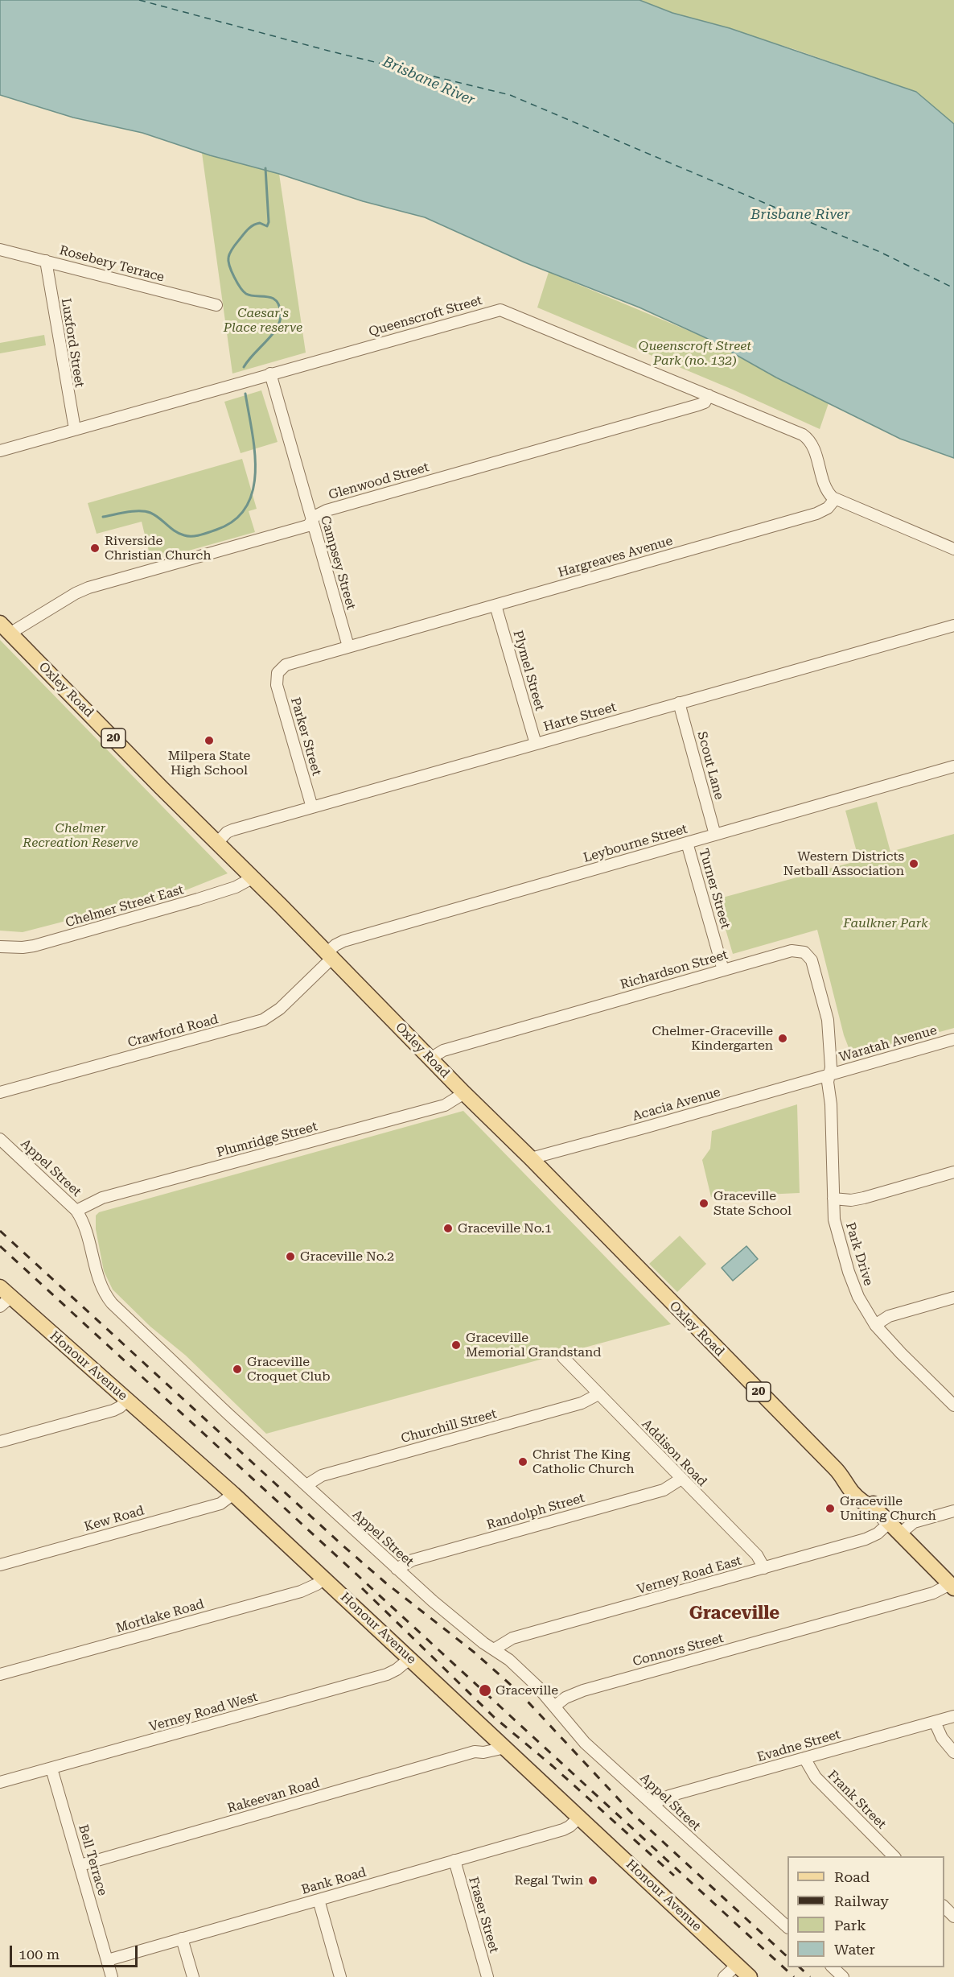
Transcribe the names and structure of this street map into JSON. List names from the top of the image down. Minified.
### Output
{"streets":{"main road":["Oxley Road","20","Honour Avenue"],"street":["Rosebery Terrace","Queenscroft Street","Luxford Street","Glenwood Street","Hargreaves Avenue","Campsey Street","Plymel Street","Harte Street","Parker Street","Scout Lane","Leybourne Street","Turner Street","Chelmer Street East","Richardson Street","Crawford Road","Waratah Avenue","Acacia Avenue","Plumridge Street","Appel Street","Park Drive","Churchill Street","Addison Road","Randolph Street","Kew Road","Verney Road East","Mortlake Road","Connors Street","Verney Road West","Evadne Street","Rakeevan Road","Frank Street","Bell Terrace","Bank Road","Fraser Street"]},"crossings":[["Rosebery Terrace","Luxford Street"],["Queenscroft Street","Luxford Street"],["Queenscroft Street","Glenwood Street"],["Queenscroft Street","Hargreaves Avenue"],["Queenscroft Street","Campsey Street"],["Glenwood Street","Campsey Street"],["Glenwood Street","Oxley Road"],["Hargreaves Avenue","Campsey Street"],["Hargreaves Avenue","Plymel Street"],["Hargreaves Avenue","Parker Street"],["Plymel Street","Harte Street"],["Oxley Road","Harte Street"],["Oxley Road","Leybourne Street"],["Oxley Road","Chelmer Street East"],["Oxley Road","Richardson Street"],["Oxley Road","Crawford Road"],["Oxley Road","Acacia Avenue"],["Oxley Road","Plumridge Street"],["Oxley Road","Verney Road East"],["Oxley Road","Connors Street"],["Harte Street","Parker Street"],["Harte Street","Scout Lane"],["Scout Lane","Leybourne Street"],["Leybourne Street","Turner Street"],["Leybourne Street","Crawford Road"],["Turner Street","Richardson Street"],["Richardson Street","Waratah Avenue"],["Richardson Street","Acacia Avenue"],["Richardson Street","Park Drive"],["Waratah Avenue","Acacia Avenue"],["Waratah Avenue","Park Drive"],["Acacia Avenue","Park Drive"],["Plumridge Street","Appel Street"],["Appel Street","Churchill Street"],["Appel Street","Randolph Street"],["Appel Street","Verney Road East"],["Appel Street","Connors Street"],["Appel Street","Evadne Street"],["Honour Avenue","Kew Road"],["Honour Avenue","Mortlake Road"],["Honour Avenue","Verney Road West"],["Honour Avenue","Rakeevan Road"],["Honour Avenue","Bank Road"],["Churchill Street","Addison Road"],["Addison Road","Randolph Street"],["Addison Road","Verney Road East"],["Verney Road West","Bell Terrace"],["Evadne Street","Frank Street"],["Rakeevan Road","Bell Terrace"],["Bell Terrace","Bank Road"],["Bank Road","Fraser Street"]],"districts":["Graceville"],"water":["Brisbane River"],"parks":["Caesar's Place reserve","Queenscroft Street Park (no. 132)","Chelmer Recreation Reserve","Faulkner Park"],"places":["Riverside Christian Church","Milpera State High School","Western Districts Netball Association","Chelmer-Graceville Kindergarten","Graceville State School","Graceville No.1","Graceville No.2","Graceville Memorial Grandstand","Graceville Croquet Club","Christ The King Catholic Church","Graceville Uniting Church","Graceville","Regal Twin"],"legend":["Road","Railway","Park","Water"],"scale_bar":"100 m"}
